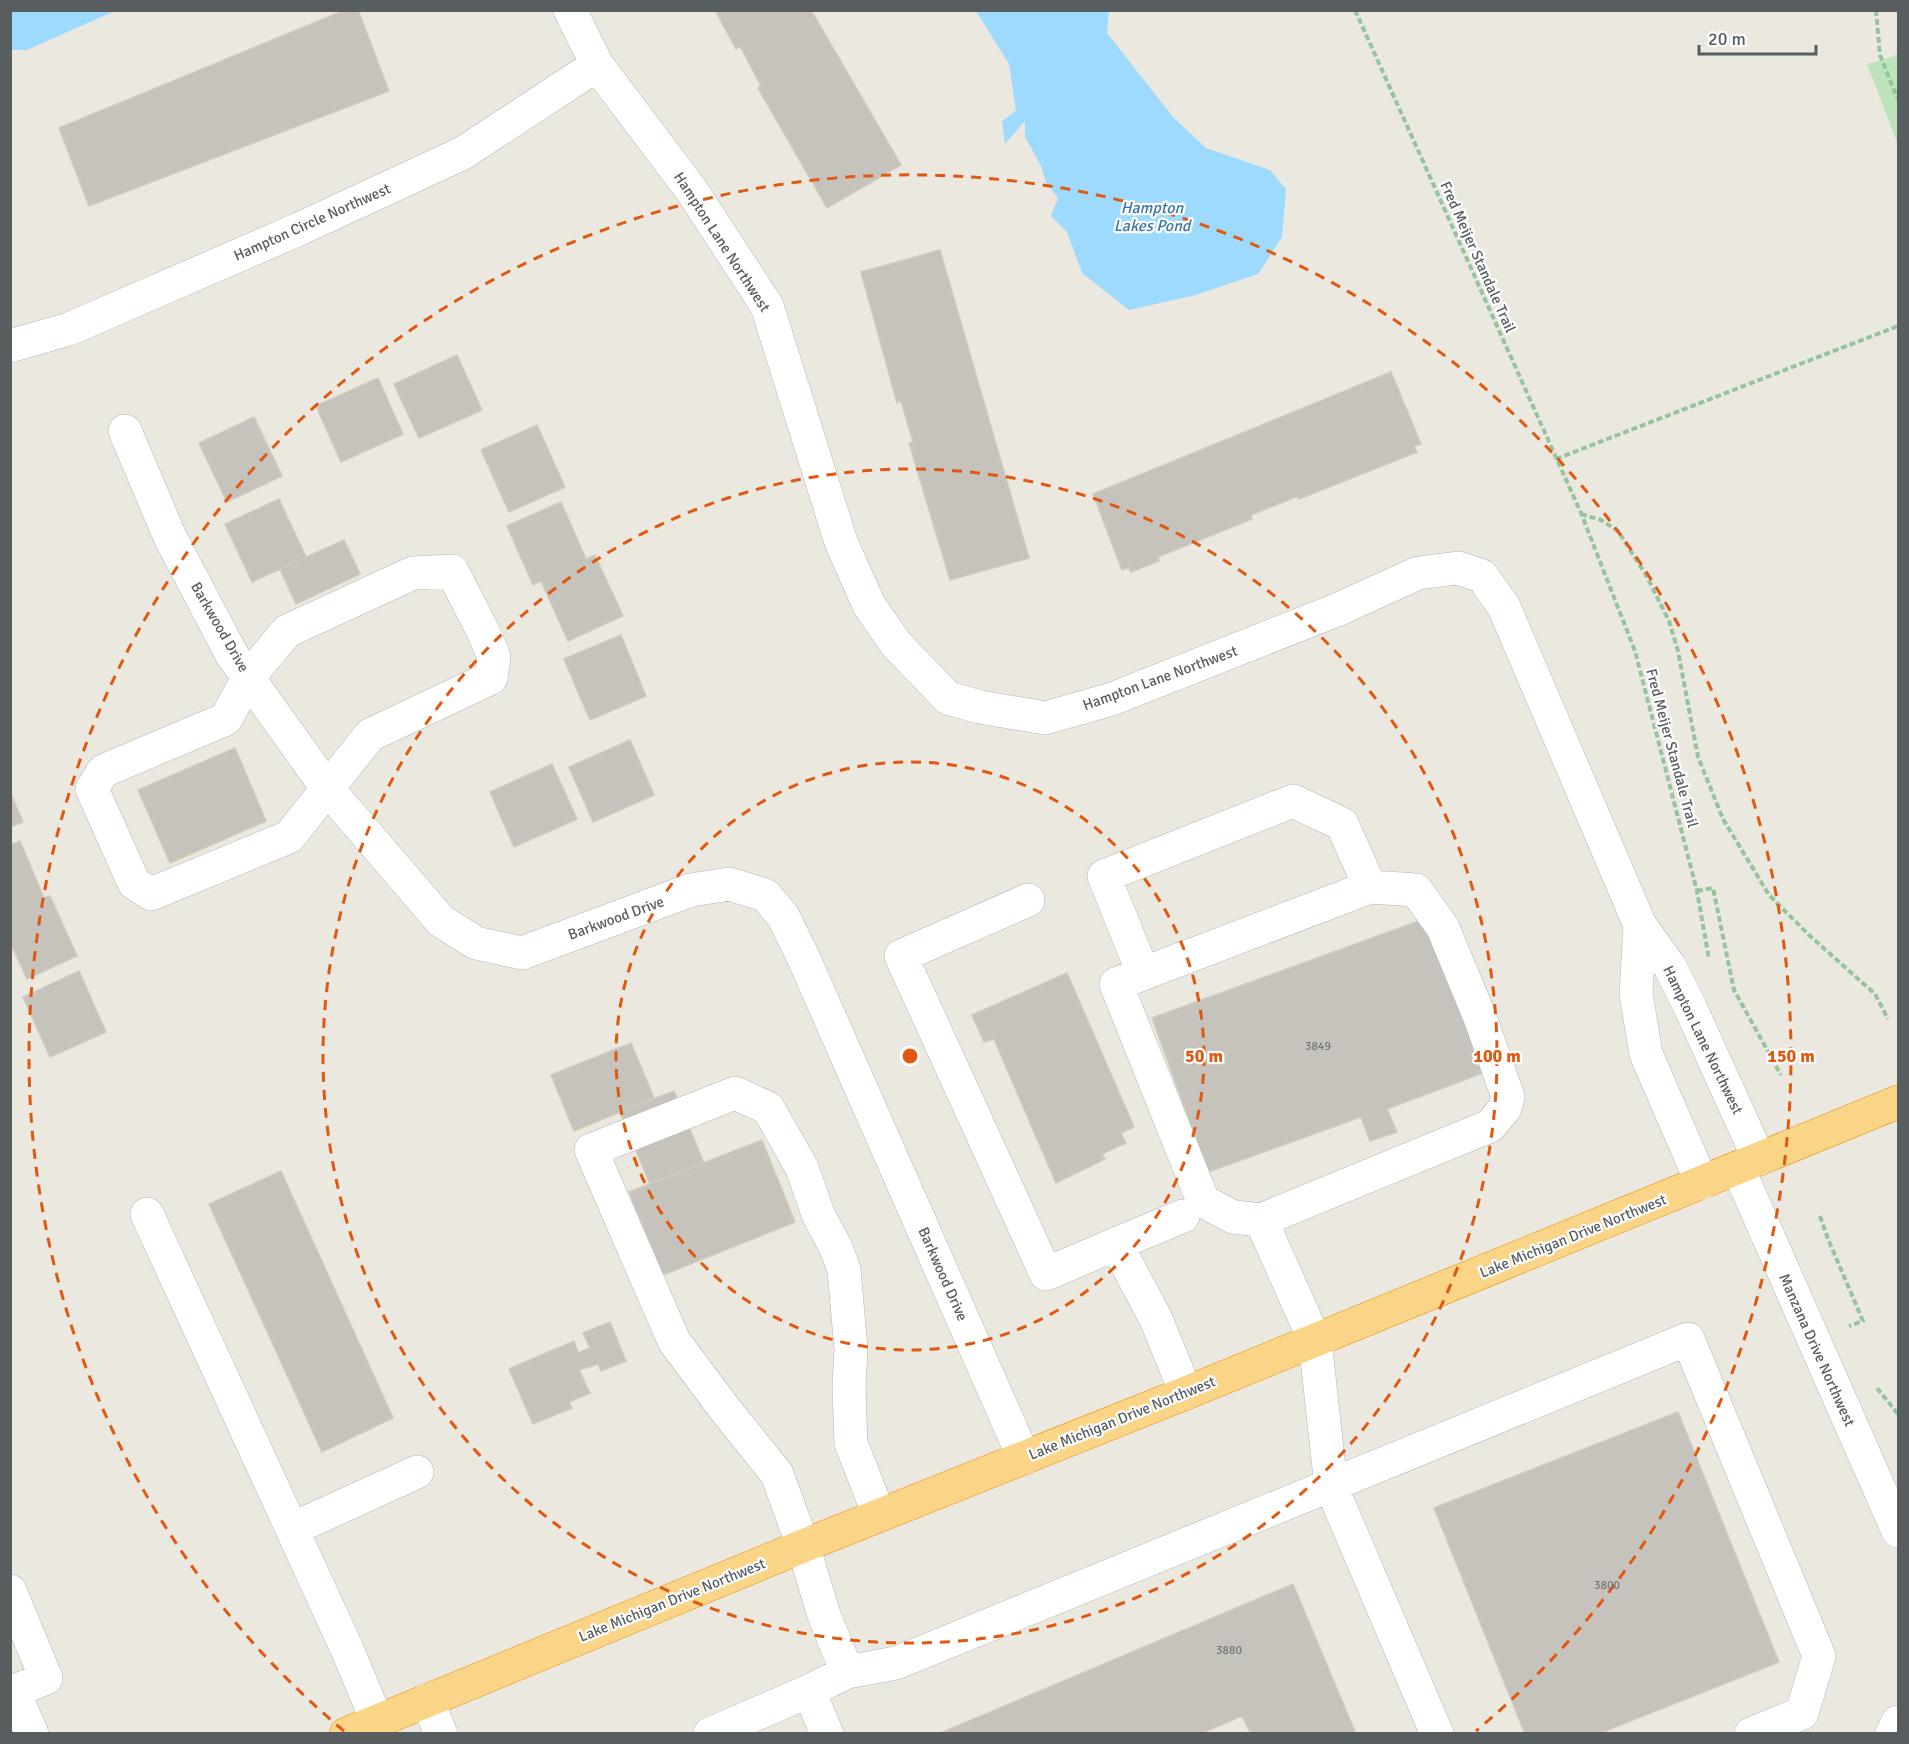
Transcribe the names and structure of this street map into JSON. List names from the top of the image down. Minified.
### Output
{"streets":{"highway":["Lake Michigan Drive Northwest"],"street":["Hampton Circle Northwest","Hampton Lane Northwest","Barkwood Drive","Manzana Drive Northwest"],"path":["Fred Meijer Standale Trail"]},"crossings":[["Hampton Circle Northwest","Hampton Lane Northwest"],["Hampton Lane Northwest","Lake Michigan Drive Northwest"],["Hampton Lane Northwest","Manzana Drive Northwest"],["Barkwood Drive","Lake Michigan Drive Northwest"],["Lake Michigan Drive Northwest","Manzana Drive Northwest"]],"water":["Hampton Lakes Pond"],"house_numbers":["3849","3800","3880"],"scale_bar":"20 m","rings":["50 m","100 m","150 m"]}
